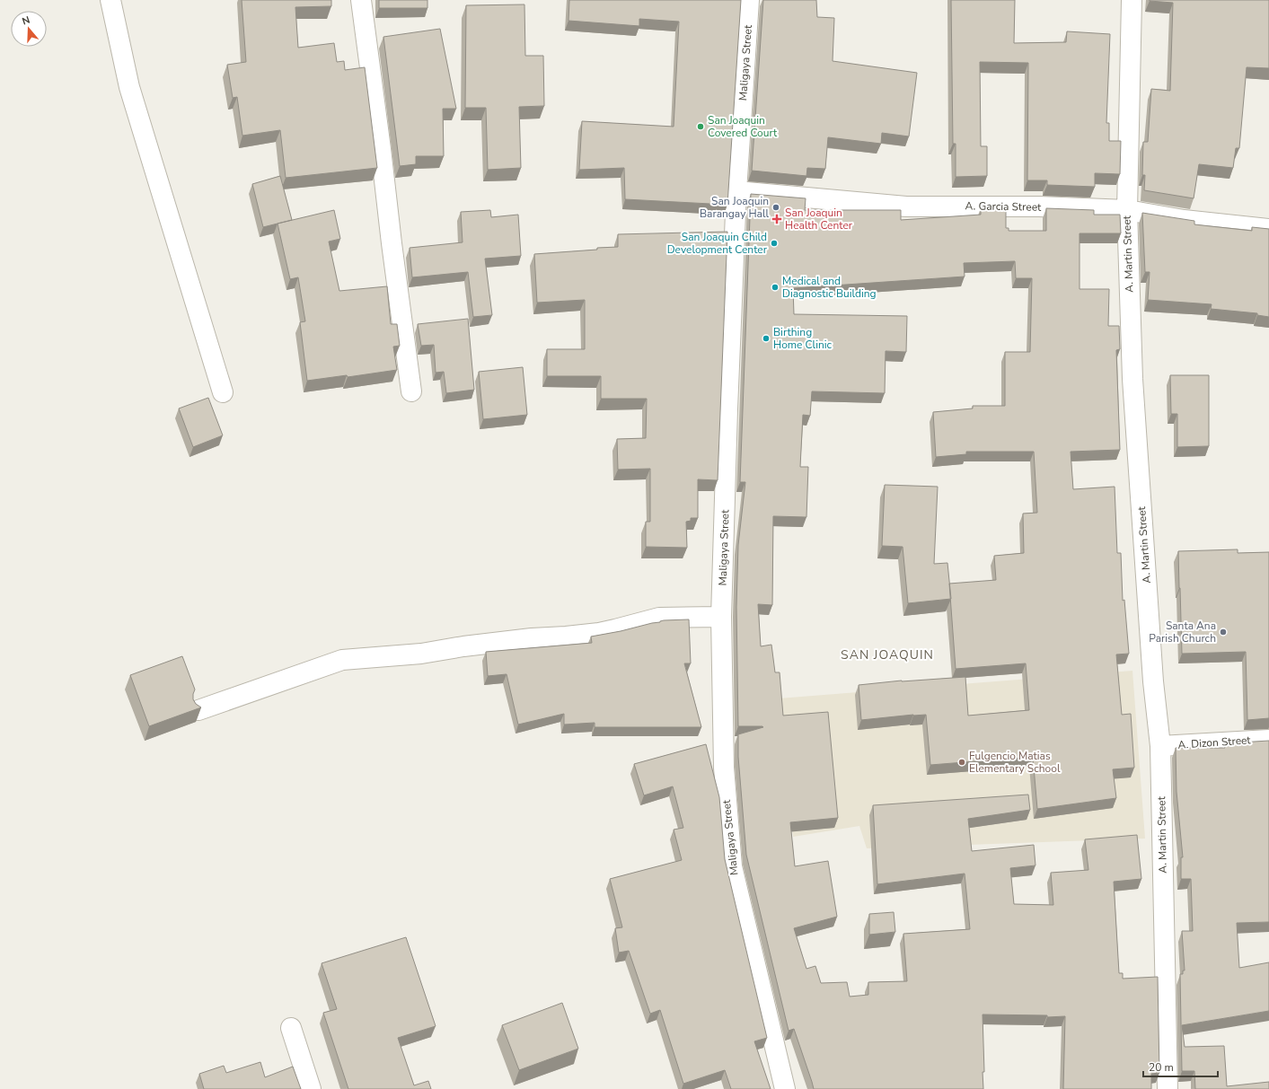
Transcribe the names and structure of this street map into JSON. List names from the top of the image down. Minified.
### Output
{"streets":{"street":["Maligaya Street","A. Garcia Street","A. Martin Street","A. Dizon Street"]},"crossings":[["Maligaya Street","A. Garcia Street"],["A. Garcia Street","A. Martin Street"],["A. Martin Street","A. Dizon Street"]],"districts":["SAN JOAQUIN"],"places":{"other":["San Joaquin Covered Court","San Joaquin Barangay Hall","San Joaquin Child Development Center","Medical and Diagnostic Building","Birthing Home Clinic","Santa Ana Parish Church","Fulgencio Matias Elementary School"],"health":["San Joaquin Health Center"]},"scale_bar":"20 m","north":"top"}
